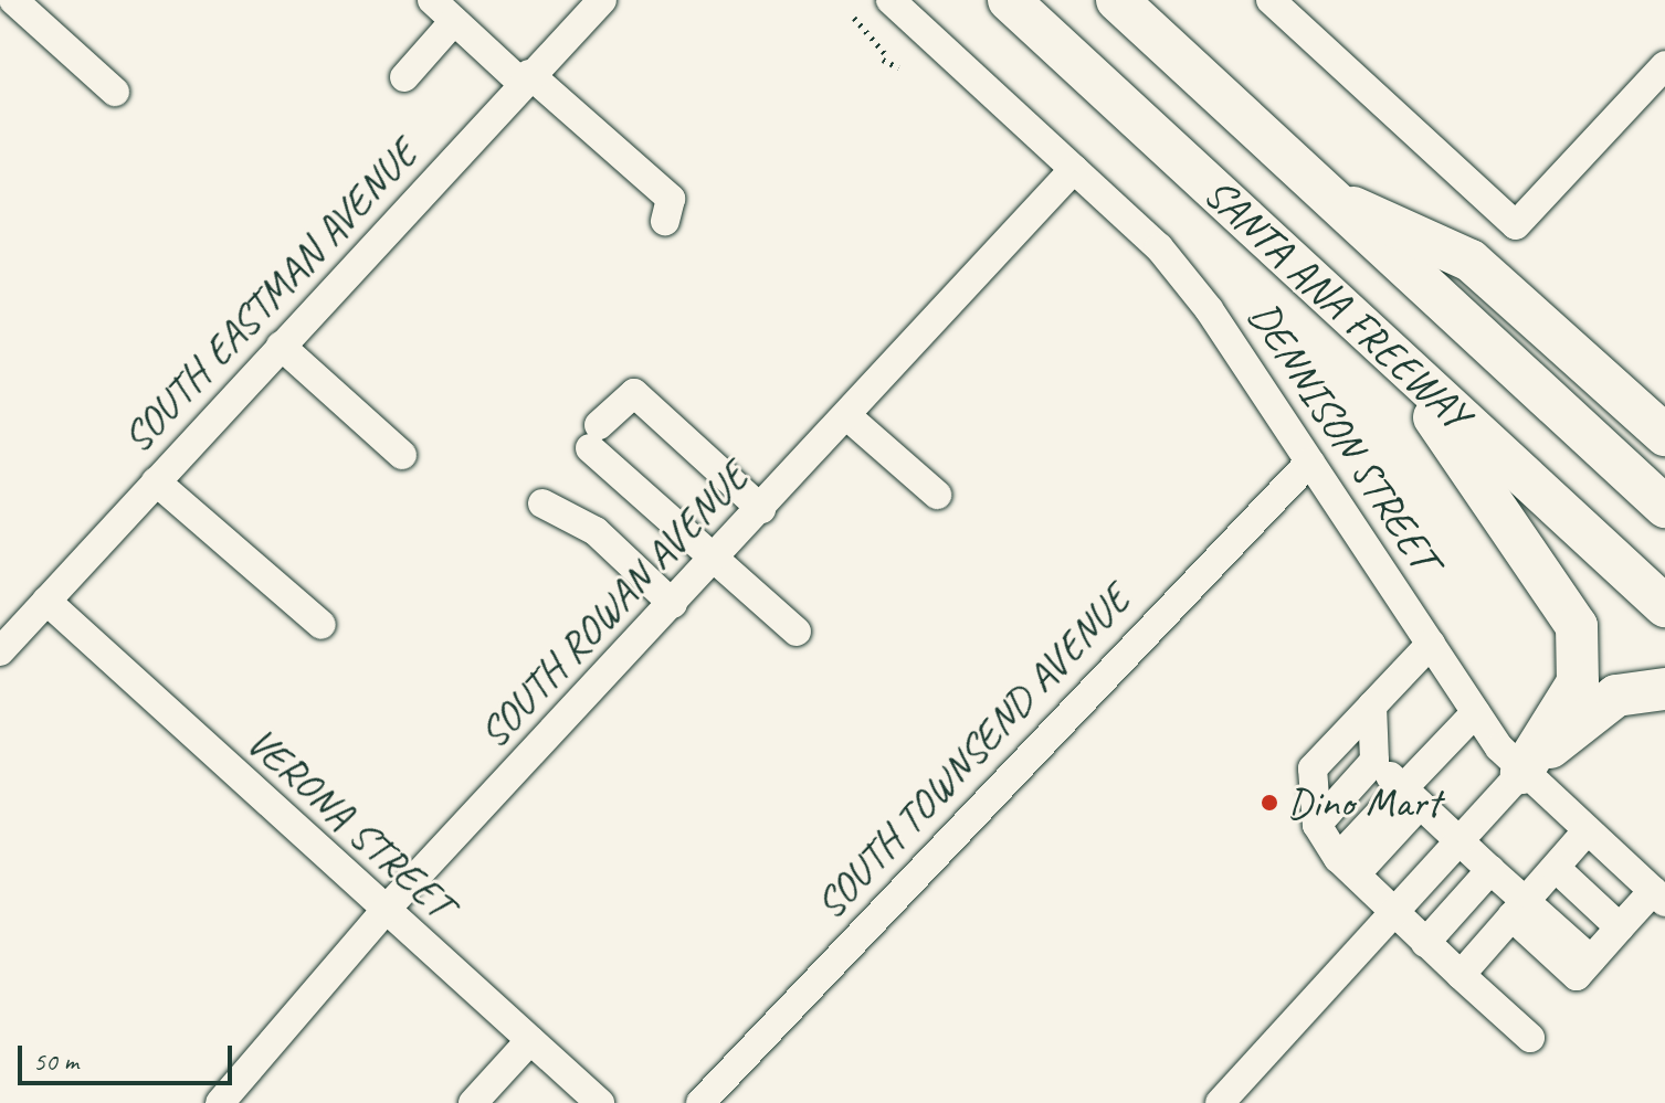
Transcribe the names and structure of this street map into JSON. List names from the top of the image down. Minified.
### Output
{"streets":{"highway":["SANTA ANA FREEWAY"],"street":["SOUTH EASTMAN AVENUE","DENNISON STREET","SOUTH ROWAN AVENUE","SOUTH TOWNSEND AVENUE","VERONA STREET"]},"crossings":[["SOUTH EASTMAN AVENUE","VERONA STREET"],["DENNISON STREET","SOUTH ROWAN AVENUE"],["DENNISON STREET","SOUTH TOWNSEND AVENUE"],["SOUTH ROWAN AVENUE","VERONA STREET"]],"places":["Dino Mart"],"scale_bar":"50 m"}
